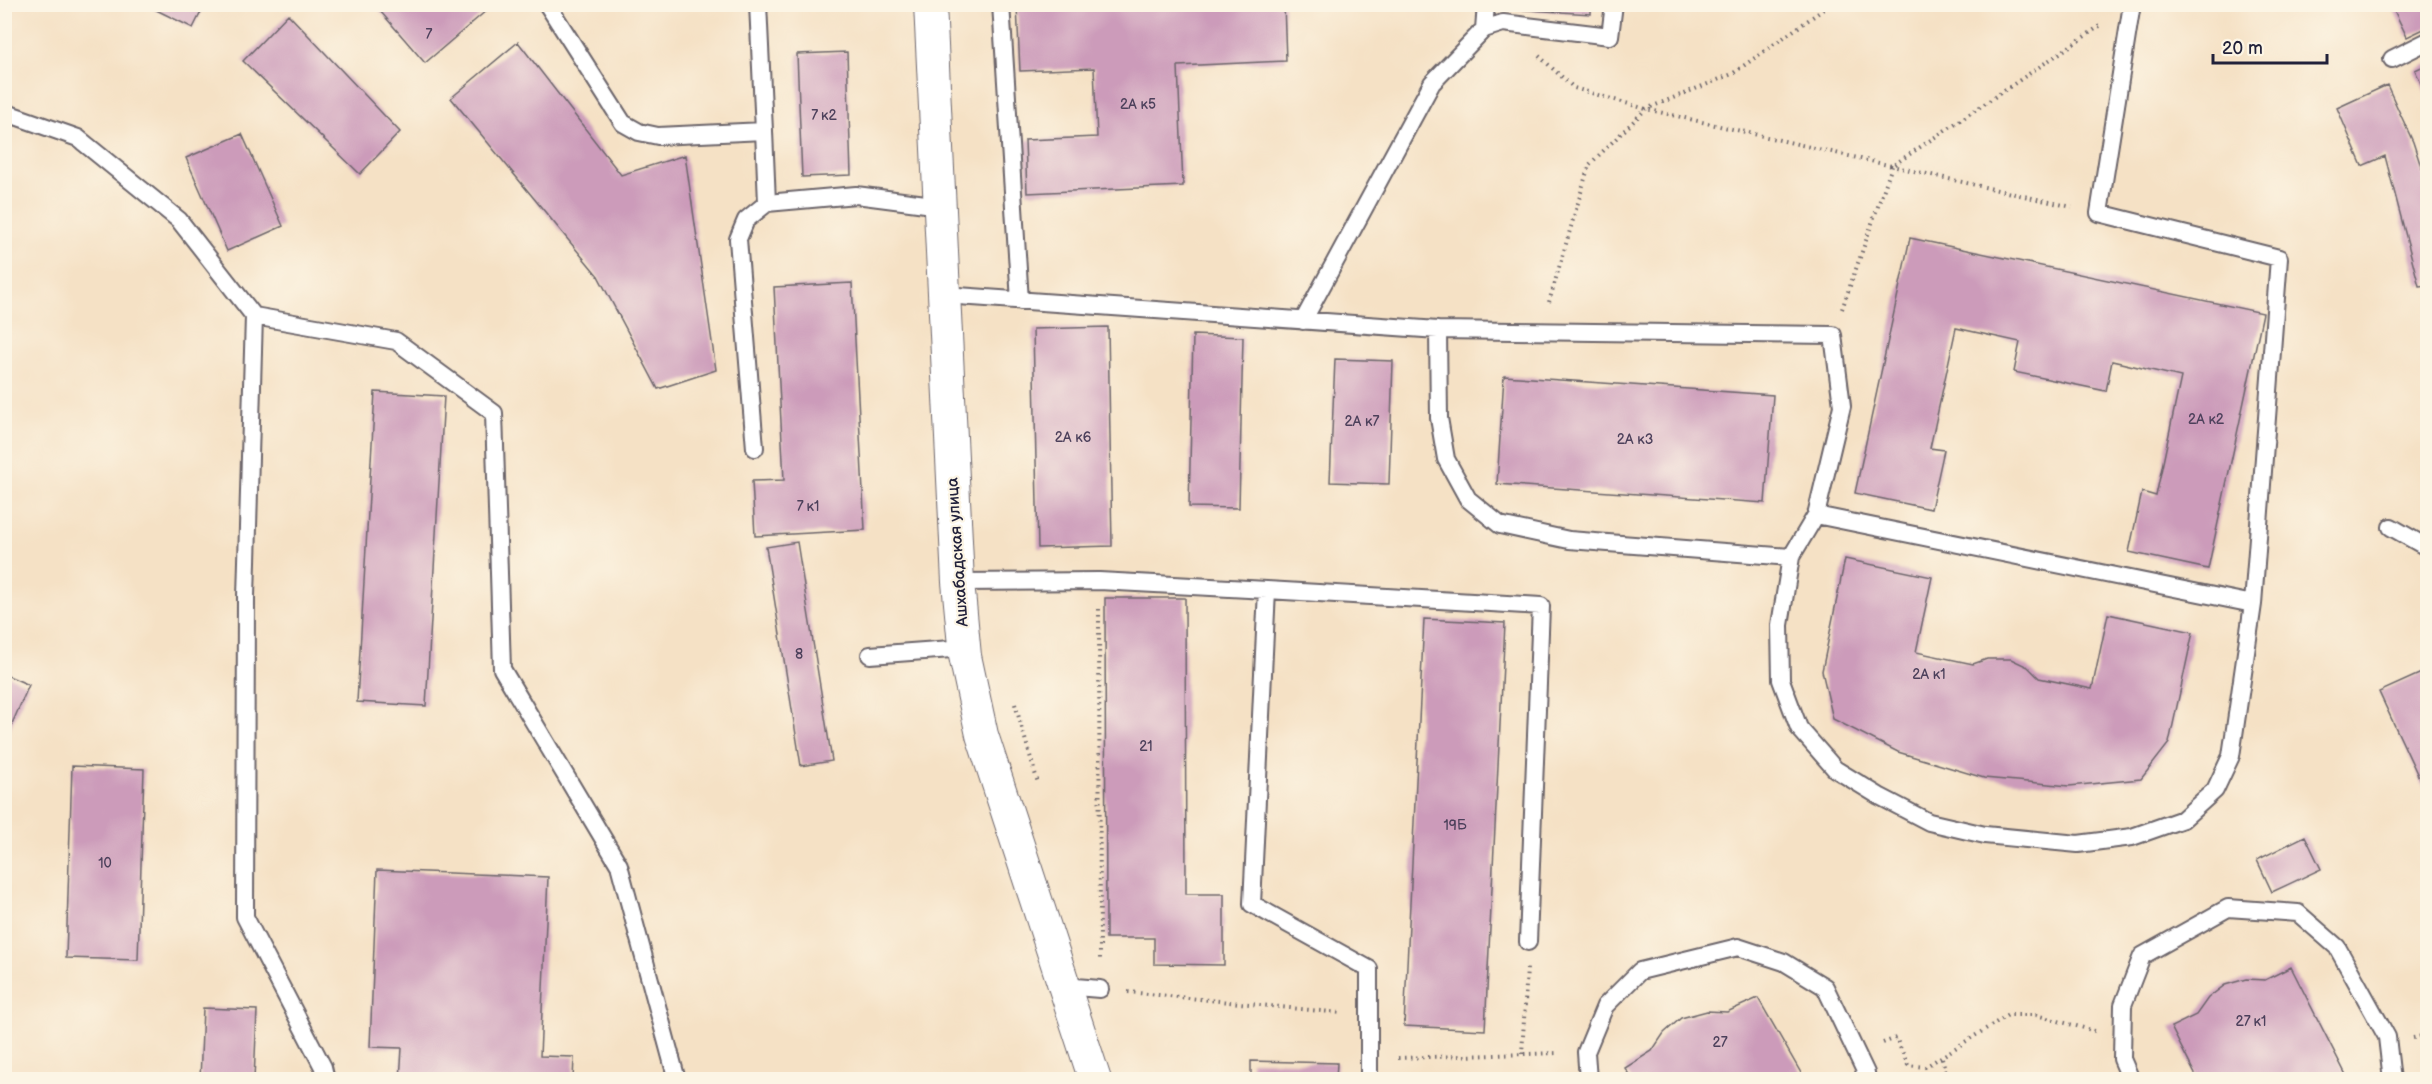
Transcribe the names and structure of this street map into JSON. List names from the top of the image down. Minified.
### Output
{"streets":{"street":["Ашхабадская улица"]},"house_numbers":["7","2А к5","7 к2","2А к2","2А к7","2А к6","2А к3","7 к1","8","2А к1","21","19Б","10","27 к1","27"],"scale_bar":"20 m"}
